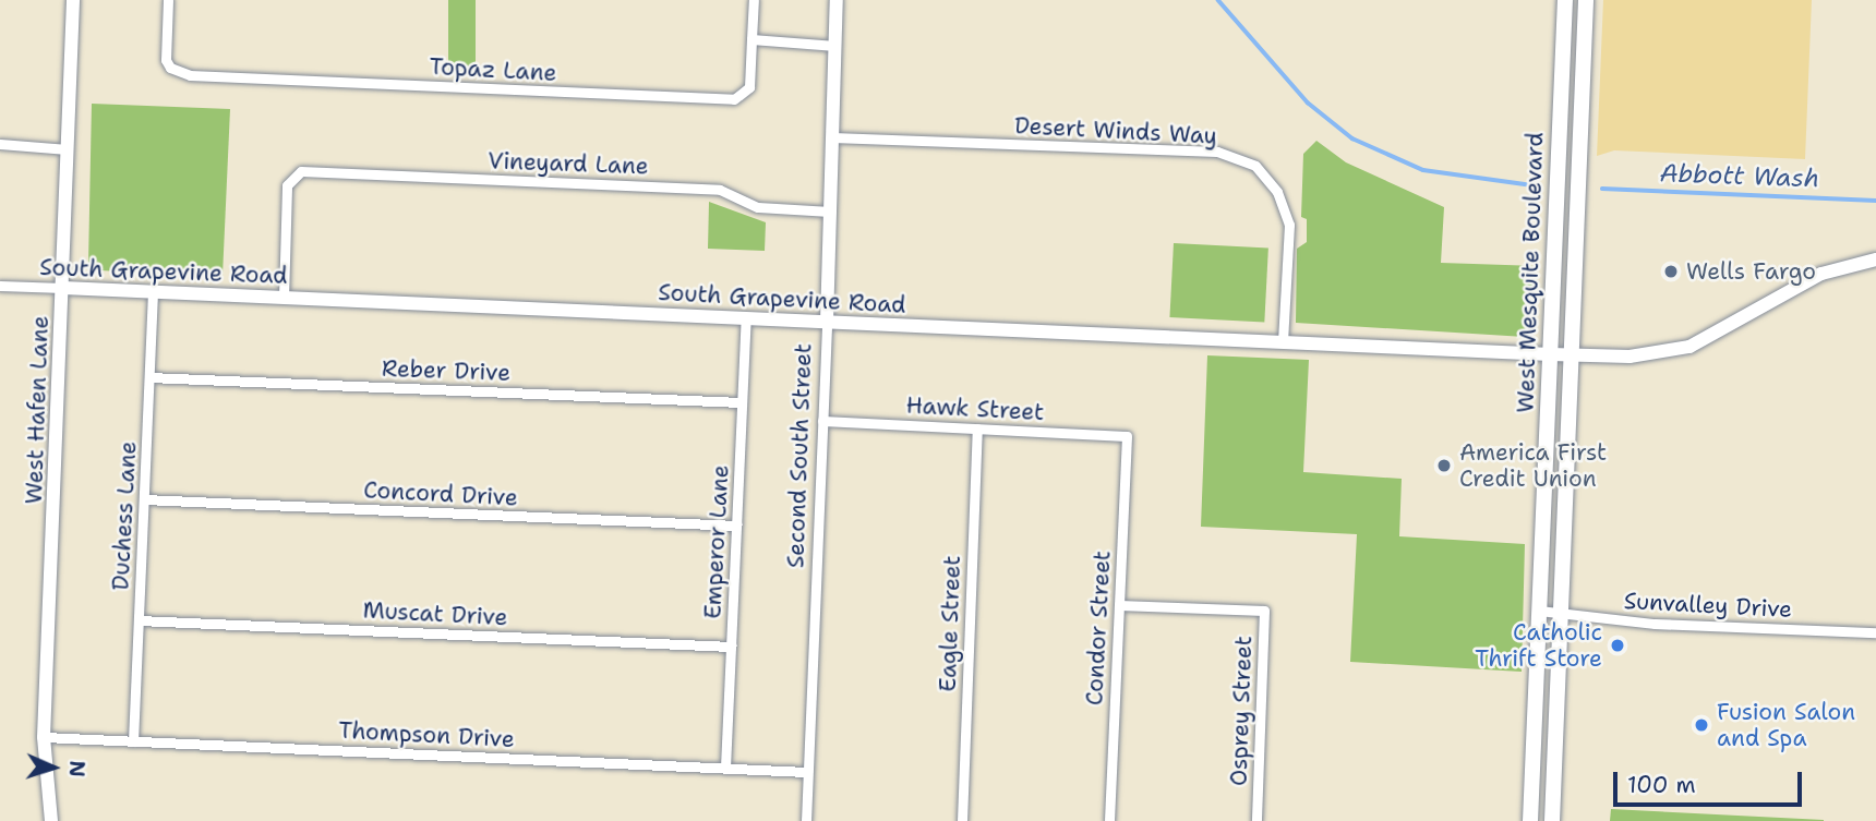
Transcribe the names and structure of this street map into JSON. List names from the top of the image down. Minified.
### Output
{"streets":{"main road":["West Mesquite Boulevard"],"street":["Topaz Lane","Desert Winds Way","Vineyard Lane","South Grapevine Road","Reber Drive","Hawk Street","West Hafen Lane","Second South Street","Concord Drive","Duchess Lane","Emperor Lane","Sunvalley Drive","Muscat Drive","Eagle Street","Condor Street","Osprey Street","Thompson Drive"]},"crossings":[["Desert Winds Way","South Grapevine Road"],["Desert Winds Way","Second South Street"],["Vineyard Lane","South Grapevine Road"],["Vineyard Lane","Second South Street"],["South Grapevine Road","West Mesquite Boulevard"],["South Grapevine Road","West Hafen Lane"],["South Grapevine Road","Second South Street"],["South Grapevine Road","Duchess Lane"],["South Grapevine Road","Emperor Lane"],["West Mesquite Boulevard","Sunvalley Drive"],["Reber Drive","Duchess Lane"],["Reber Drive","Emperor Lane"],["Hawk Street","Second South Street"],["Hawk Street","Eagle Street"],["Hawk Street","Condor Street"],["West Hafen Lane","Thompson Drive"],["Second South Street","Thompson Drive"],["Concord Drive","Duchess Lane"],["Concord Drive","Emperor Lane"],["Duchess Lane","Muscat Drive"],["Duchess Lane","Thompson Drive"],["Emperor Lane","Muscat Drive"],["Emperor Lane","Thompson Drive"],["Condor Street","Osprey Street"]],"water":["Abbott Wash"],"places":["Wells Fargo","America First Credit Union","Catholic Thrift Store","Fusion Salon and Spa"],"scale_bar":"100 m","north":"right"}
